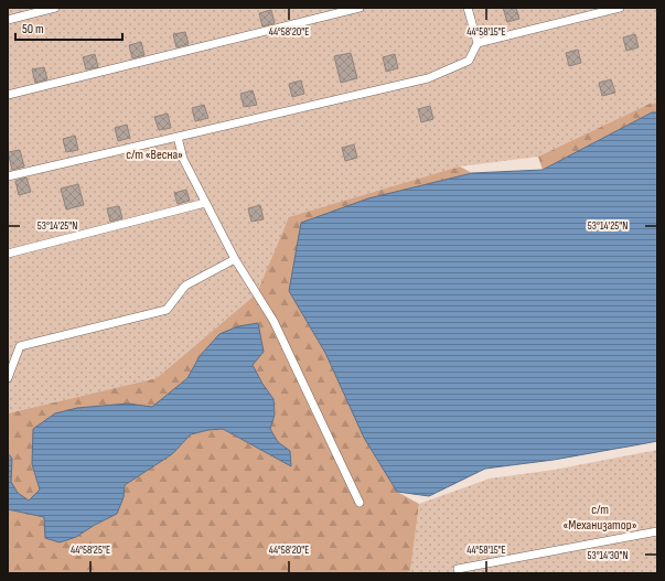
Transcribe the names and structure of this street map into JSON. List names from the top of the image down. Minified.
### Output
{"parks":["с/т «Весна»","с/т «Механизатор»"],"scale_bar":"50 m","coordinates":["44°58'20\"E","44°58'15\"E","53°14'25\"N","44°58'25\"E","53°14'30\"N"]}
